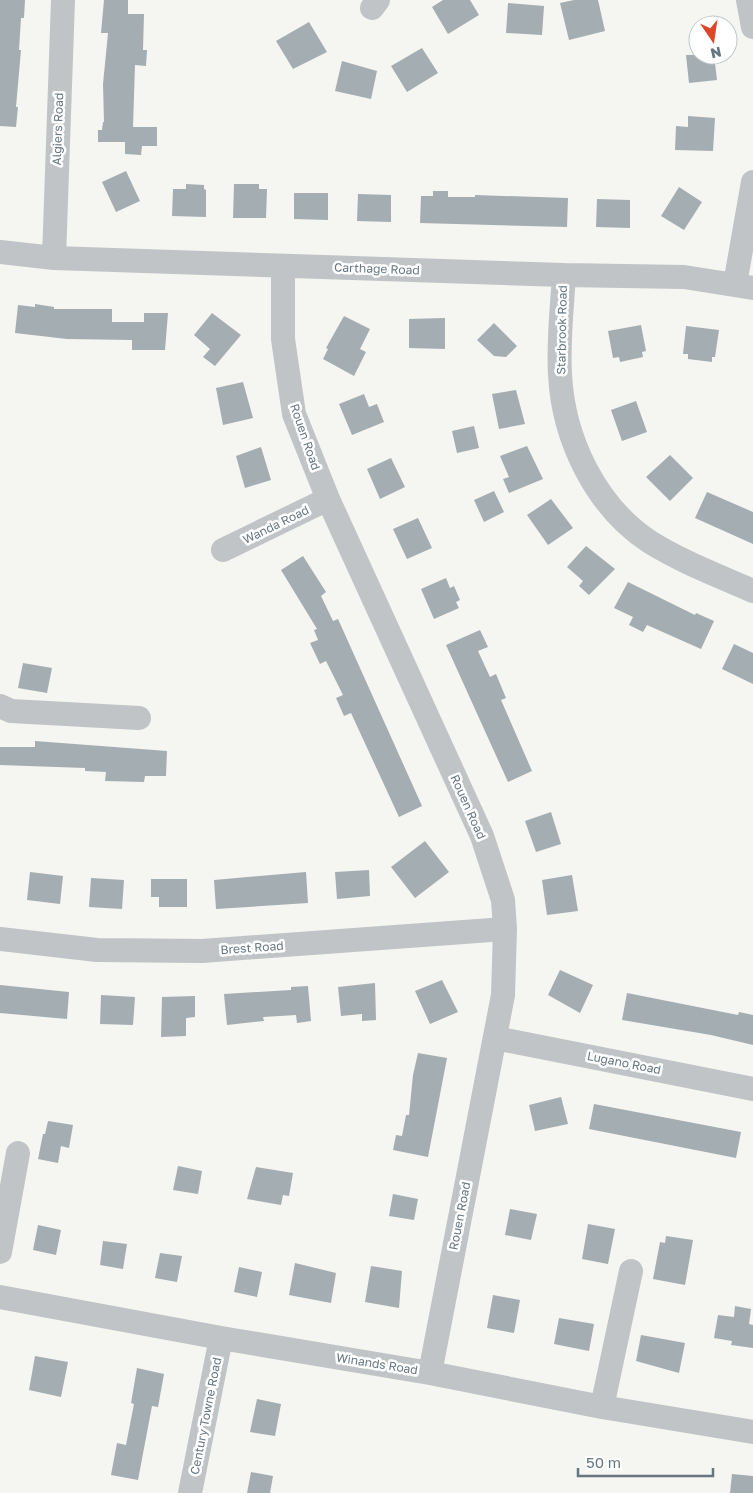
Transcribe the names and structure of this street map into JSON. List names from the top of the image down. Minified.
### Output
{"streets":{"street":["Algiers Road","Carthage Road","Starbrook Road","Rouen Road","Wanda Road","Brest Road","Lugano Road","Winands Road","Century Towne Road"]},"crossings":[["Algiers Road","Carthage Road"],["Carthage Road","Starbrook Road"],["Carthage Road","Rouen Road"],["Rouen Road","Wanda Road"],["Rouen Road","Brest Road"],["Rouen Road","Lugano Road"],["Rouen Road","Winands Road"],["Winands Road","Century Towne Road"]],"scale_bar":"50 m","north":"bottom"}
